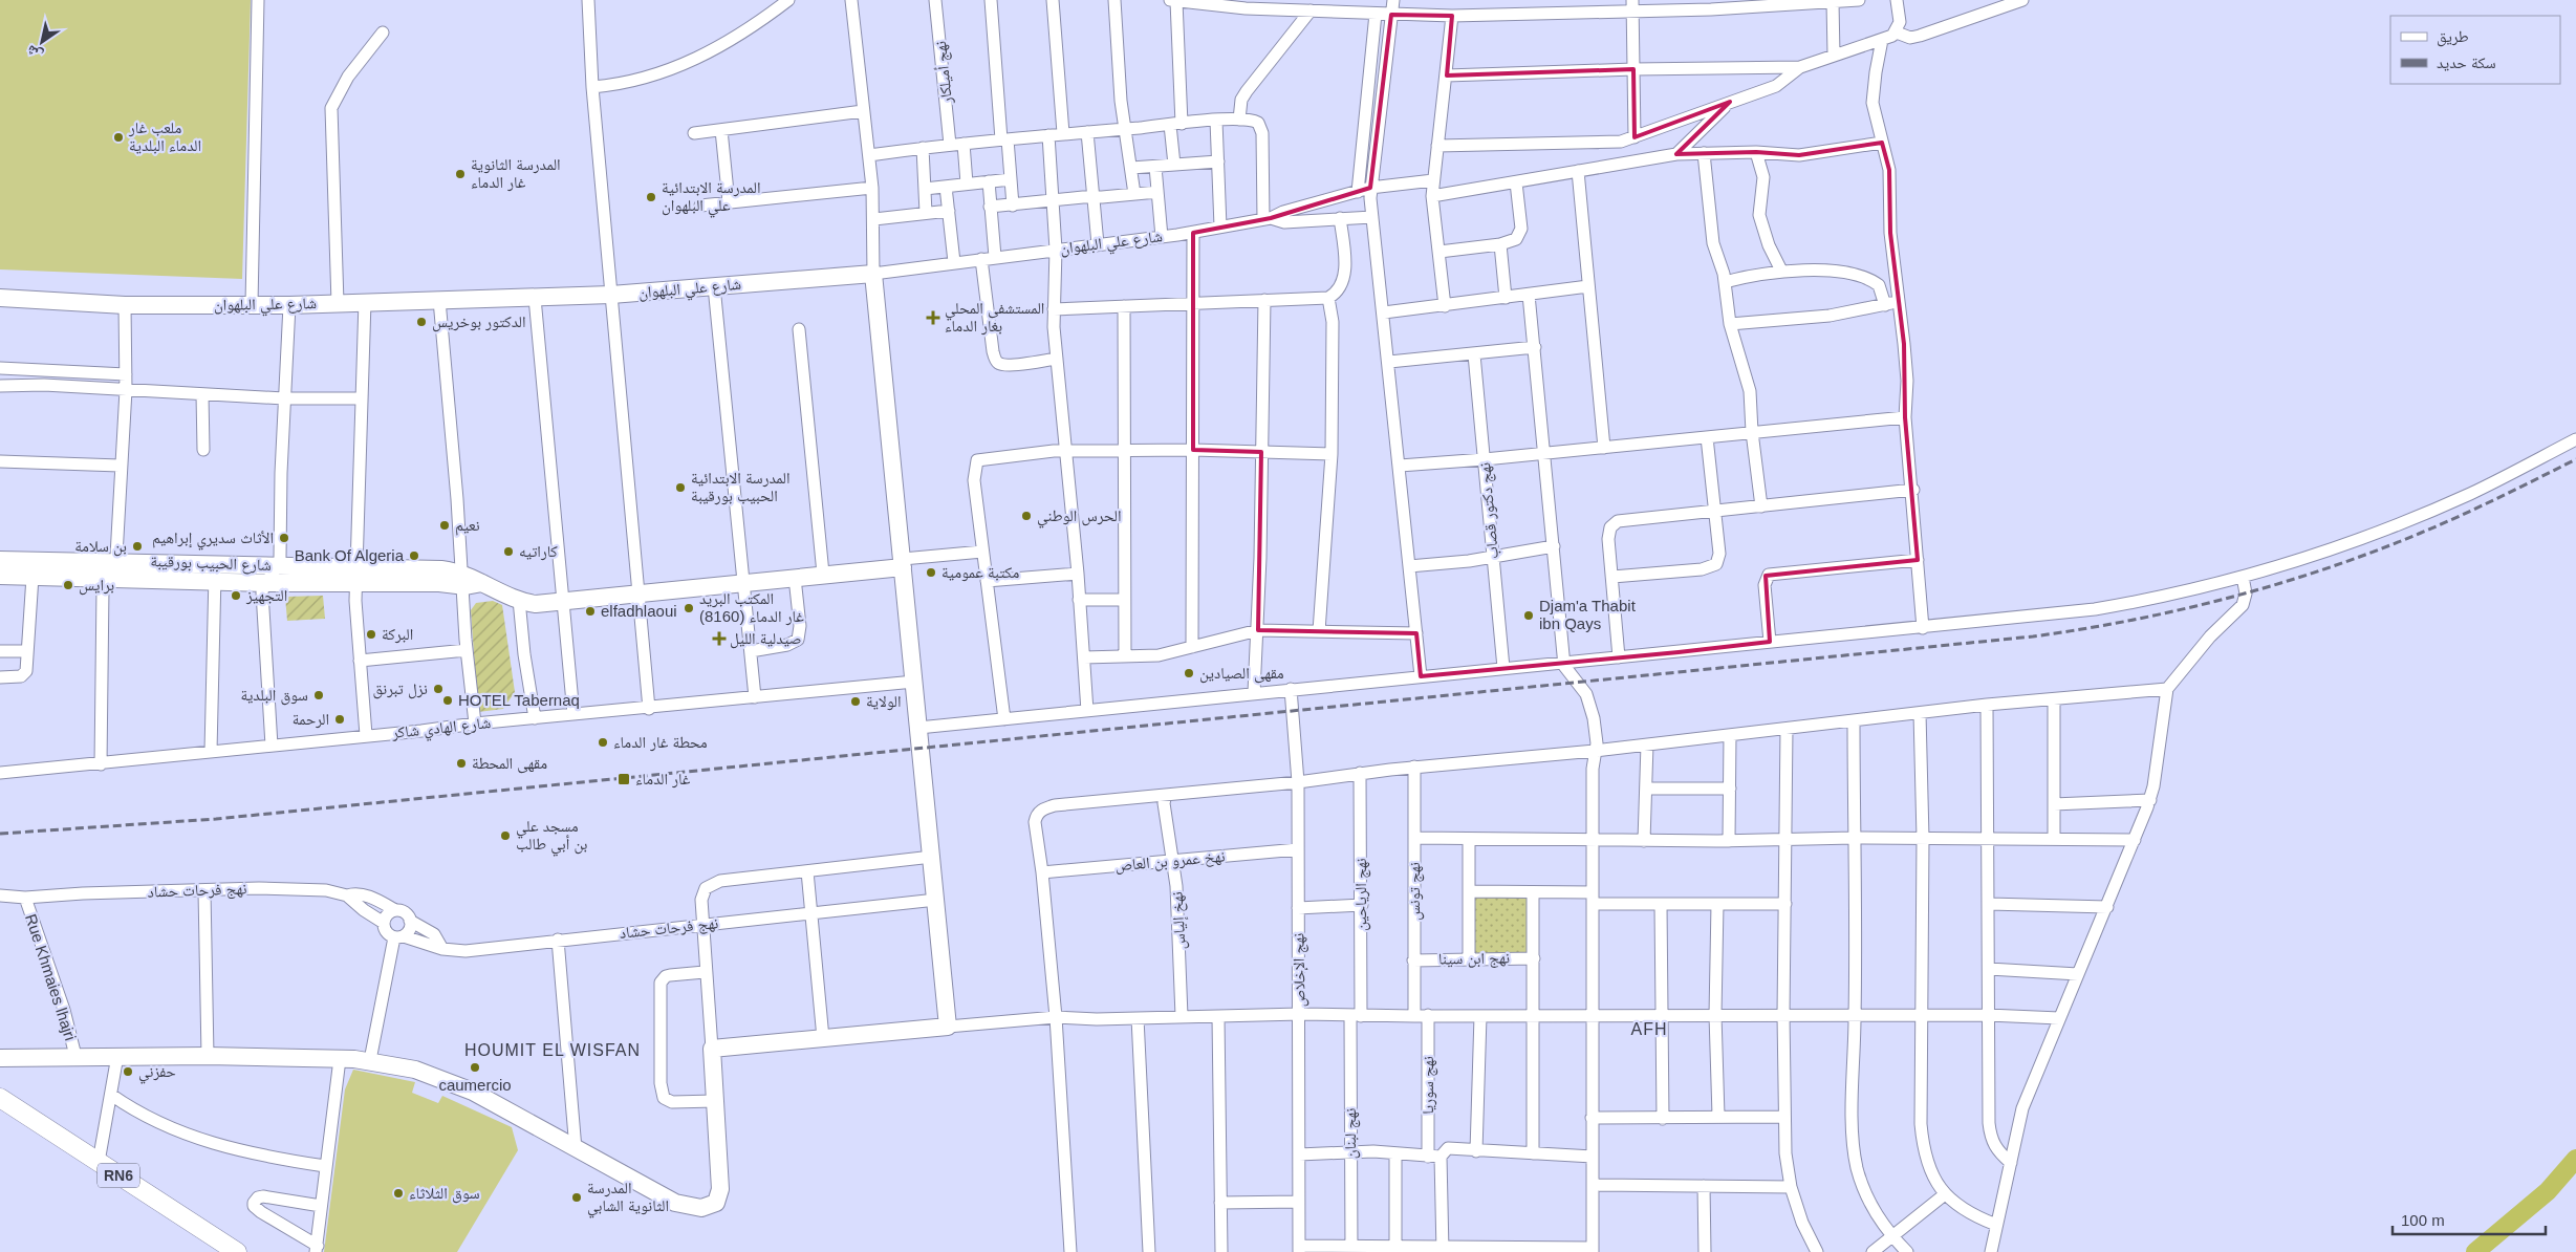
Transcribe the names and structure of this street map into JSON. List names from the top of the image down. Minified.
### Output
{"streets":{"main road":["RN6"],"street":["نهج أميلكار","شارع علي البلهوان","نهج دكتور قصاب","شارع الحبيب بورقيبة","شارع الهادي شاكر","نهخ عمرو بن العاص","نهج فرحات حشاد","نهج تونس","نهج الرياحين","نهخ إلياس","نهج ابن سينا","نهج الإخلاص","Rue Khmaies lhajri","نهج سوريا","نهج لبنان"]},"crossings":[["نهخ عمرو بن العاص","نهخ إلياس"],["نهخ عمرو بن العاص","نهج الإخلاص"],["نهج فرحات حشاد","Rue Khmaies lhajri"],["نهج تونس","نهج ابن سينا"],["نهج الرياحين","نهج لبنان"]],"districts":["AFH","HOUMIT EL WISFAN"],"places":{"other":["ملعب غار الدماء البلدية","المدرسة الثانوية غار الدماء","المدرسة الابتدائية علي البلهوان","الدكتور بوخريس","المدرسة الابتدائية الحبيب بورقيبة","الحرس الوطني","نعيم","الأثاث سديري إبراهيم","بن سلامة","كاراتيه","Bank Of Algeria","مكتبة عمومية","برايس","التجهيز","المكتب البريد غار الدماء (8160)","elfadhlaoui","Djam'a Thabit ibn Qays","البركة","مقهى الصيادين","نزل تبرنق","سوق البلدية","HOTEL Tabernaq","الولاية","الرحمة","محطة غار الدماء","مقهى المحطة","مسجد علي بن أبي طالب","caumercio","حفزني","سوق الثلاثاء","المدرسة الثانوية الشابي"],"health":["المستشفى المحلي بغار الدماء","صيدلية الليل"],"transit":["غار الدماء"]},"legend":["طريق","سكة حديد"],"scale_bar":"100 m","north":"bottom left"}
